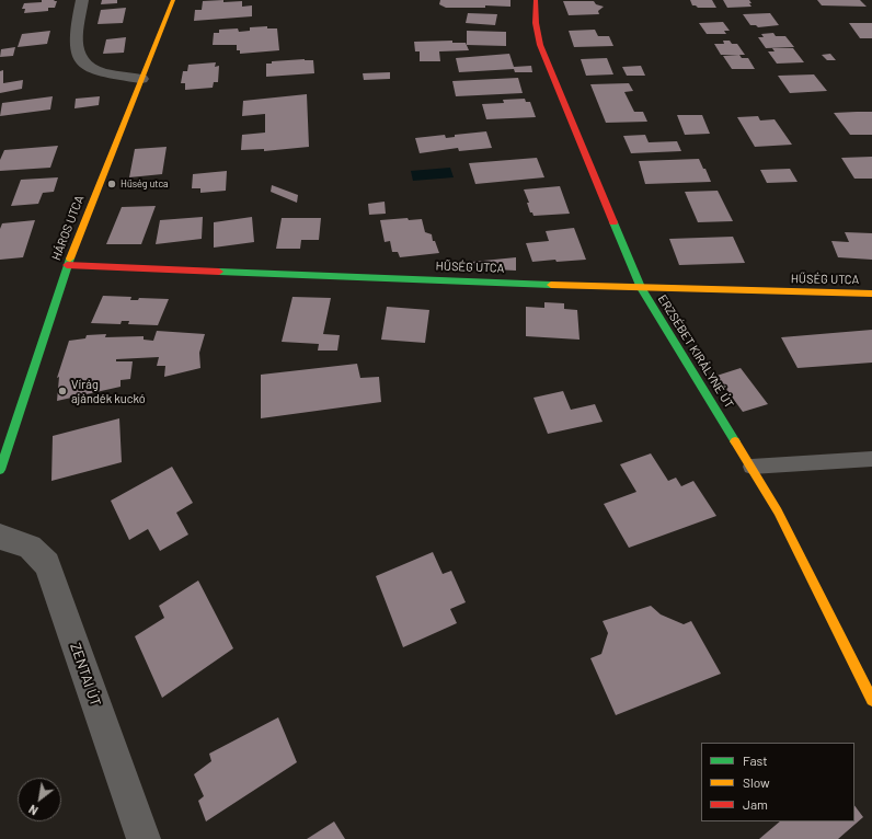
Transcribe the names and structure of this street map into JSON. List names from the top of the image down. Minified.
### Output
{"streets":{"street":["HÁROS UTCA","HŰSÉG UTCA","ERZSÉBET KIRÁLYNÉ ÚT","ZENTAI ÚT"]},"crossings":[["HÁROS UTCA","HŰSÉG UTCA"],["HŰSÉG UTCA","ERZSÉBET KIRÁLYNÉ ÚT"]],"places":["Hűség utca","Virág ajándék kuckó"],"legend":["Fast","Slow","Jam"],"north":"bottom left"}
